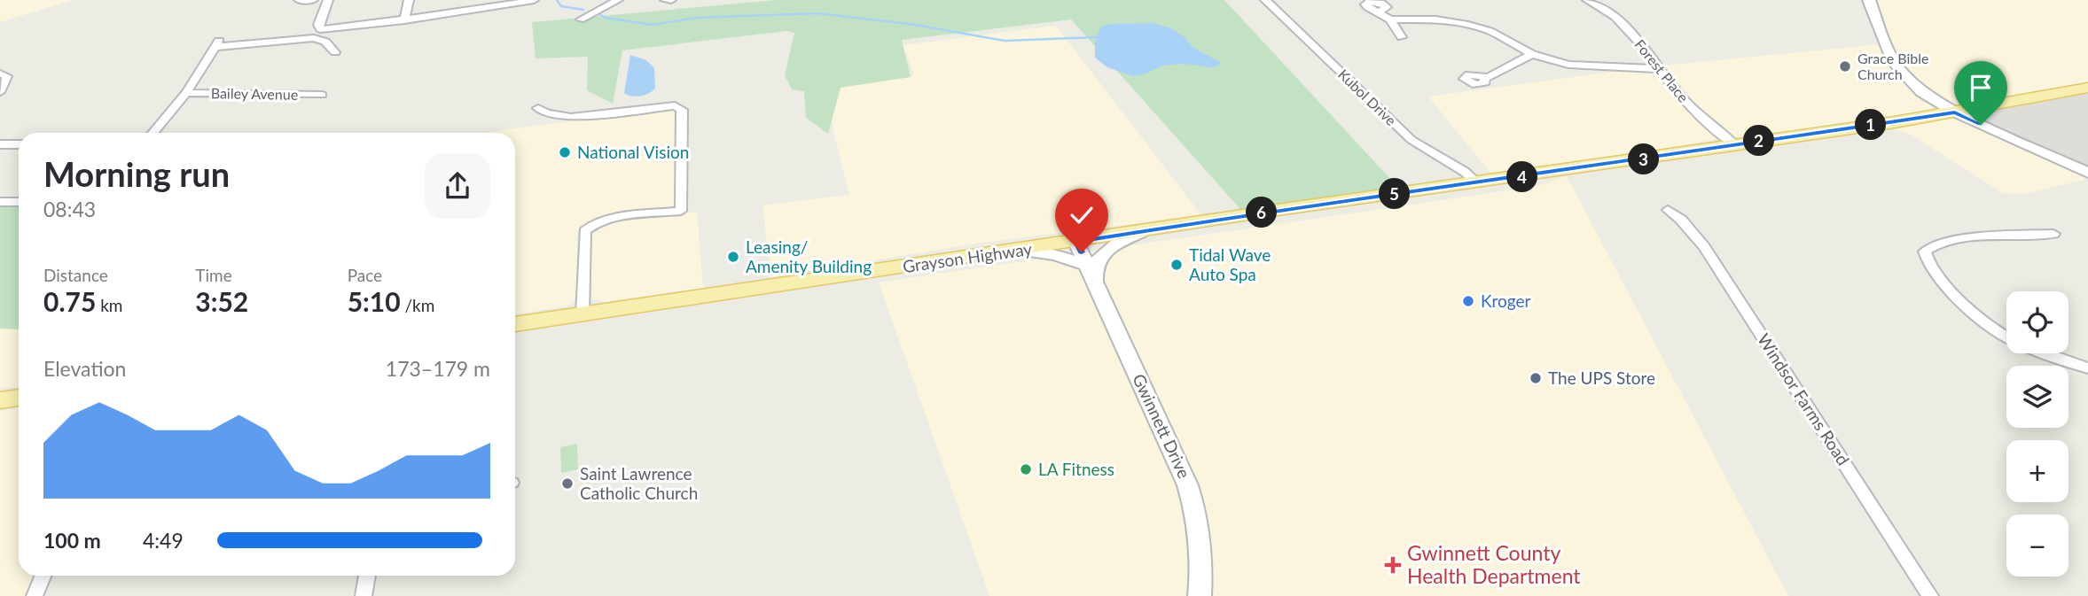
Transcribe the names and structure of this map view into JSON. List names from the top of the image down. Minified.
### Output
{"streets":{"main road":["Grayson Highway"],"street":["Forest Place","Bailey Avenue","Kubol Drive","Windsor Farms Road","Gwinnett Drive"]},"crossings":[["Forest Place","Grayson Highway"],["Kubol Drive","Grayson Highway"],["Grayson Highway","Gwinnett Drive"]],"places":{"other":["Grace Bible Church","National Vision","Leasing/ Amenity Building","Tidal Wave Auto Spa","Kroger","The UPS Store","LA Fitness","Saint Lawrence Catholic Church"],"health":["Gwinnett County Health Department"]},"page":{"pins":["1","2","3","4","5","6"],"heading":["Morning run","08:43"],"stats":[["Distance","0.75 km"],["Time","3:52"],["Pace","5:10 /km"]],"map_buttons":["+","−"],"chart":["Elevation","173–179 m"],"list":[{"name":"100 m","note":"4:49"}]}}
